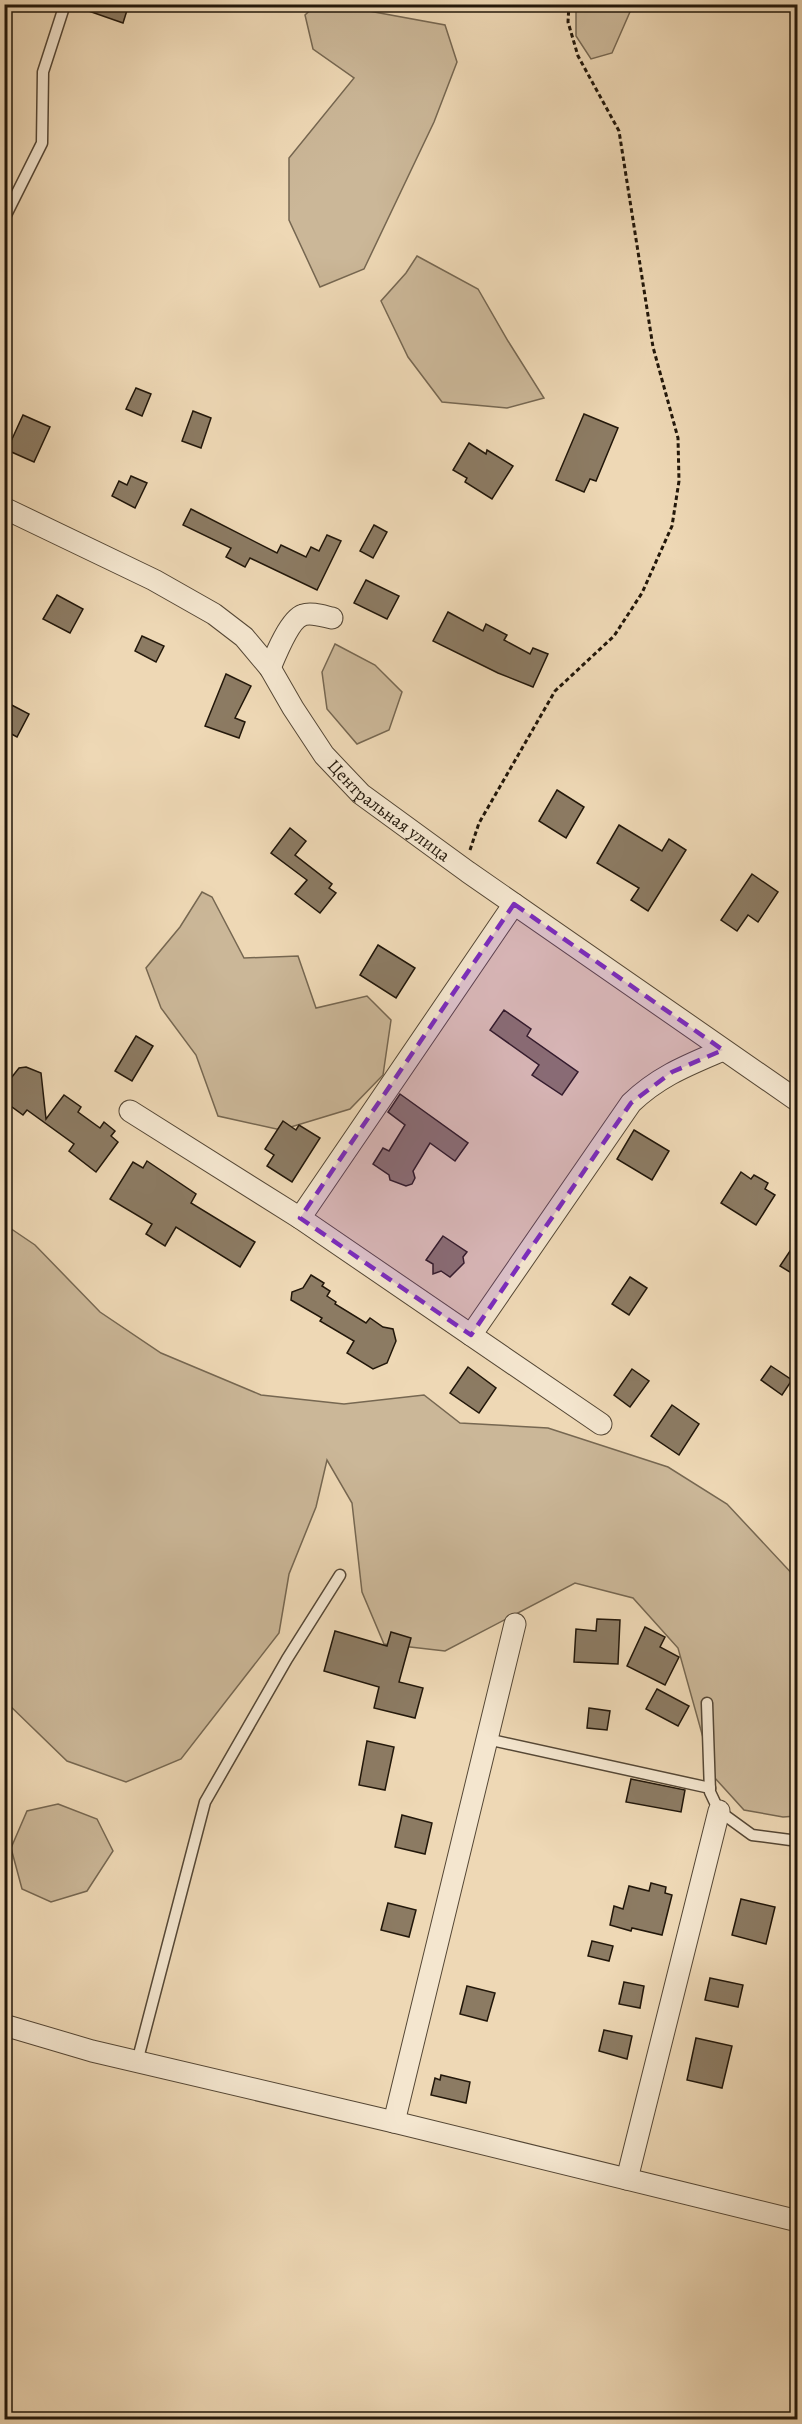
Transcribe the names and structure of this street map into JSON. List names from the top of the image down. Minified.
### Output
{"streets":{"street":["Центральная улица"]}}
